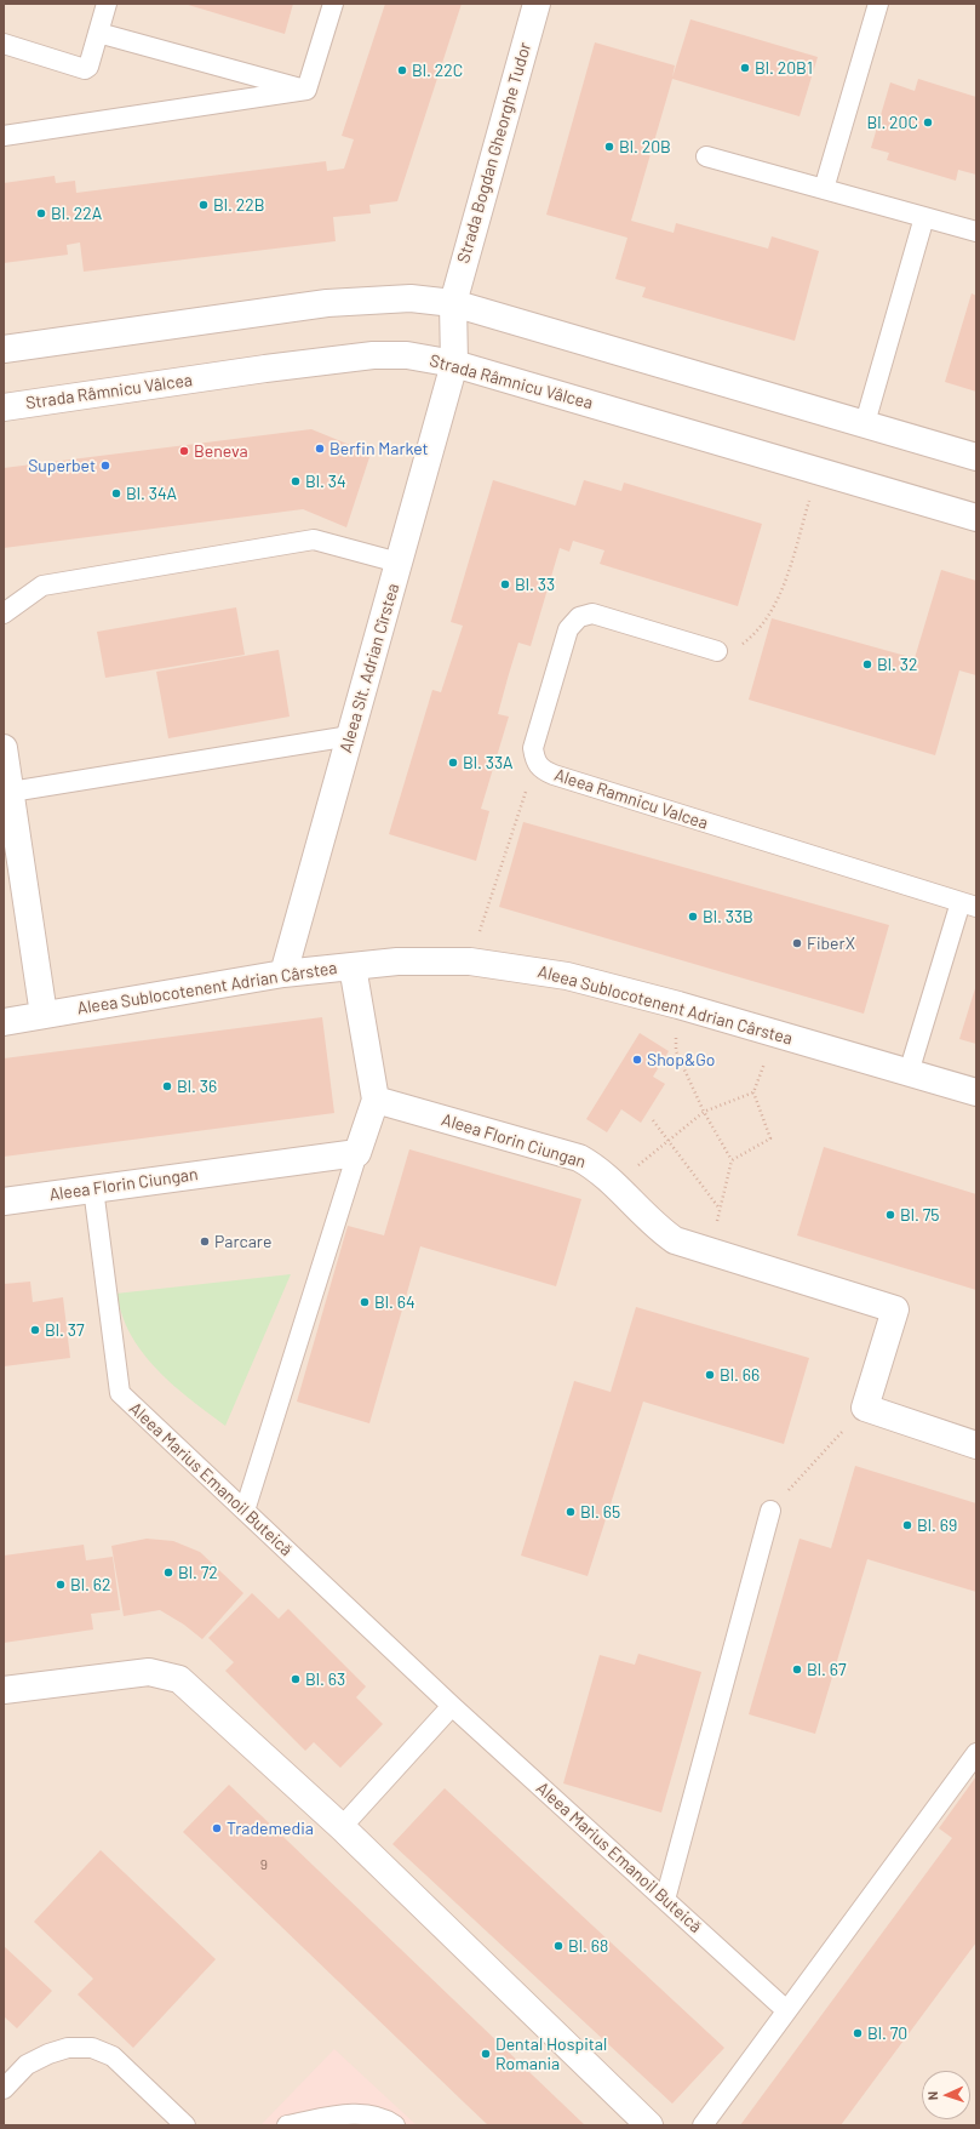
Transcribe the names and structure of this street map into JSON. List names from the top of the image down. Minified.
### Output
{"streets":{"street":["Strada Bogdan Gheorghe Tudor","Strada Râmnicu Vâlcea","Aleea Slt. Adrian Cîrstea","Aleea Sublocotenent Adrian Cârstea","Aleea Florin Ciungan"],"lane":["Aleea Ramnicu Valcea","Aleea Marius Emanoil Buteică"]},"crossings":[["Strada Bogdan Gheorghe Tudor","Strada Râmnicu Vâlcea"],["Strada Bogdan Gheorghe Tudor","Aleea Slt. Adrian Cîrstea"],["Strada Râmnicu Vâlcea","Aleea Slt. Adrian Cîrstea"],["Aleea Slt. Adrian Cîrstea","Aleea Sublocotenent Adrian Cârstea"],["Aleea Florin Ciungan","Aleea Marius Emanoil Buteică"]],"places":["Bl. 20B1","Bl. 22C","Bl. 20C","Bl. 20B","Bl. 22B","Bl. 22A","Berfin Market","Beneva","Superbet","Bl. 34","Bl. 34A","Bl. 33","Bl. 32","Bl. 33A","Bl. 33B","FiberX","Shop&Go","Bl. 36","Bl. 75","Parcare","Bl. 64","Bl. 37","Bl. 66","Bl. 65","Bl. 69","Bl. 72","Bl. 62","Bl. 67","Bl. 63","Trademedia","Bl. 68","Bl. 70","Dental Hospital Romania"],"house_numbers":["9"],"north":"left"}
